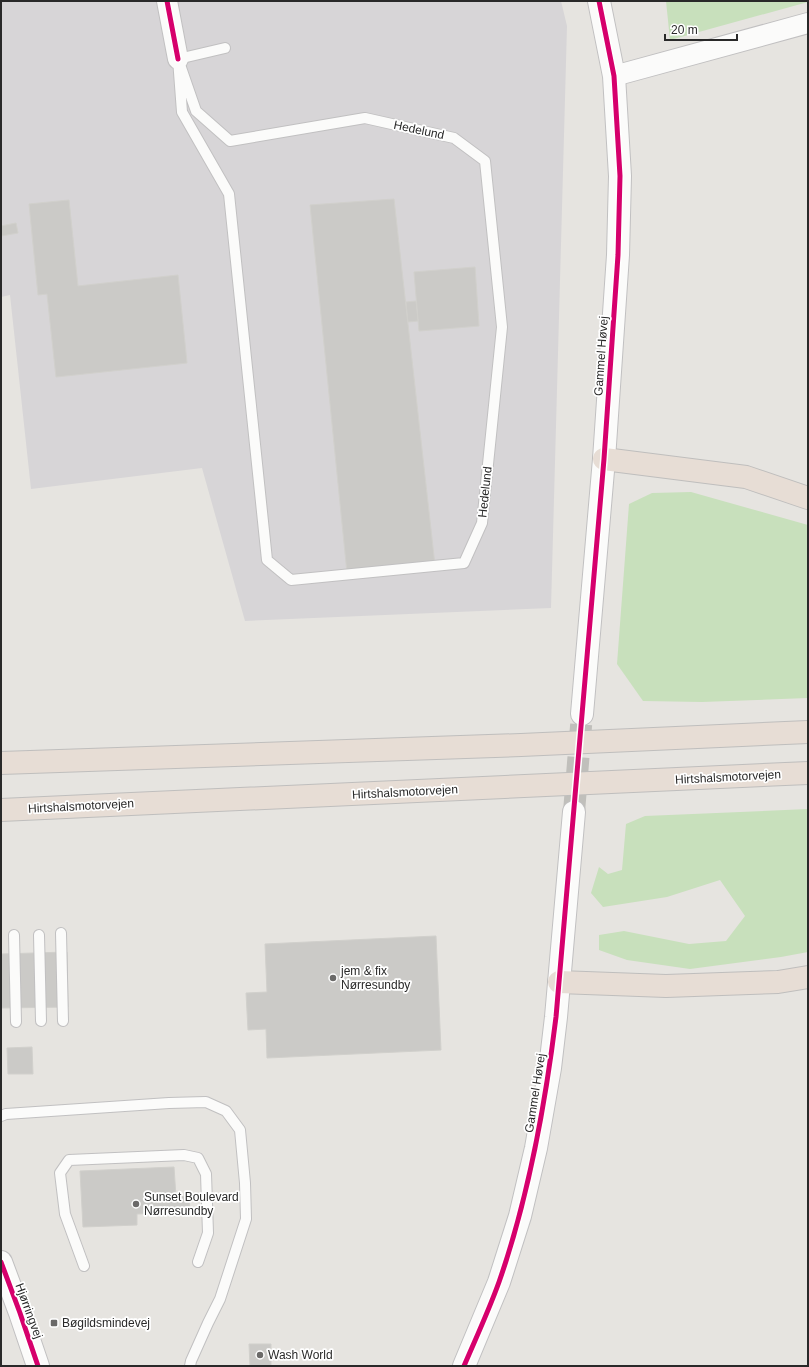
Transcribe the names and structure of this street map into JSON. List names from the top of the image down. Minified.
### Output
{"streets":{"highway":["Hirtshalsmotorvejen"],"street":["Hedelund","Gammel Høvej","Hjørringvej"]},"places":{"other":["jem & fix Nørresundby","Sunset Boulevard Nørresundby","Wash World"],"transit":["Bøgildsmindevej"]},"scale_bar":"20 m"}
